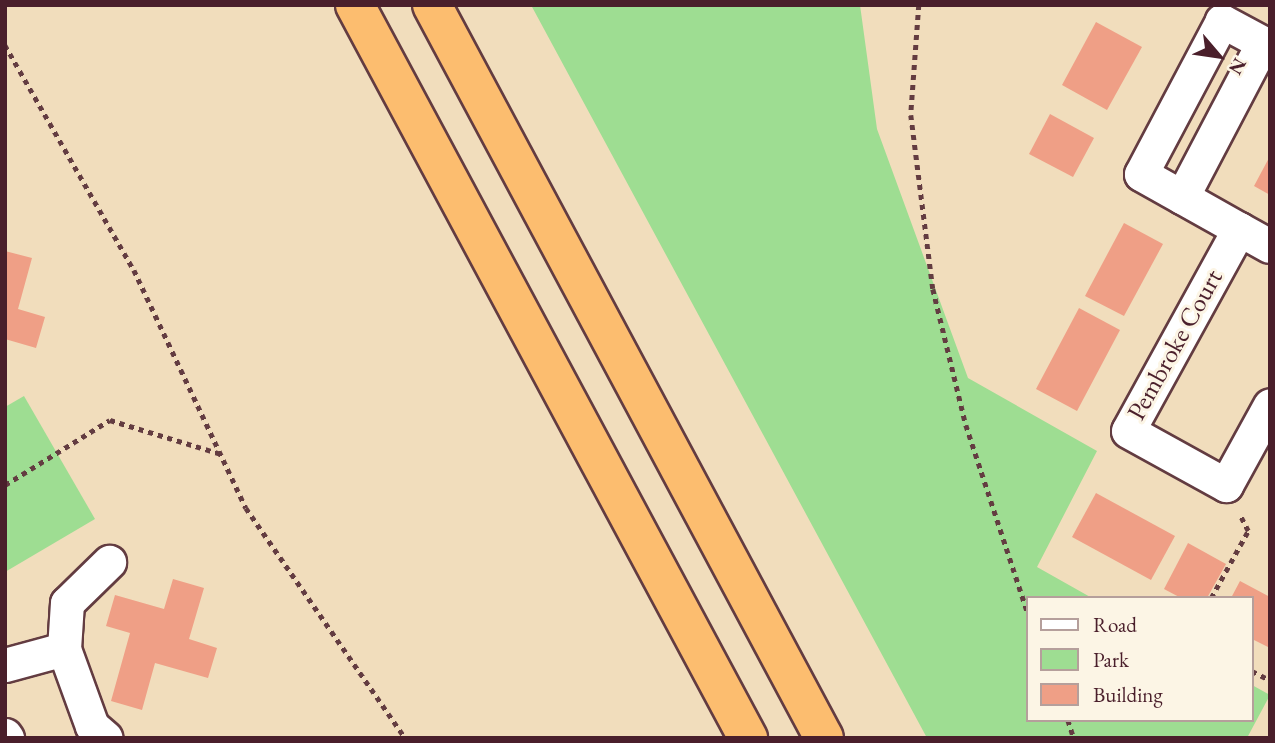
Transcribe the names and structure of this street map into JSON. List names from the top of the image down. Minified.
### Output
{"streets":{"street":["Pembroke Court"]},"legend":["Road","Park","Building"],"north":"bottom right"}
